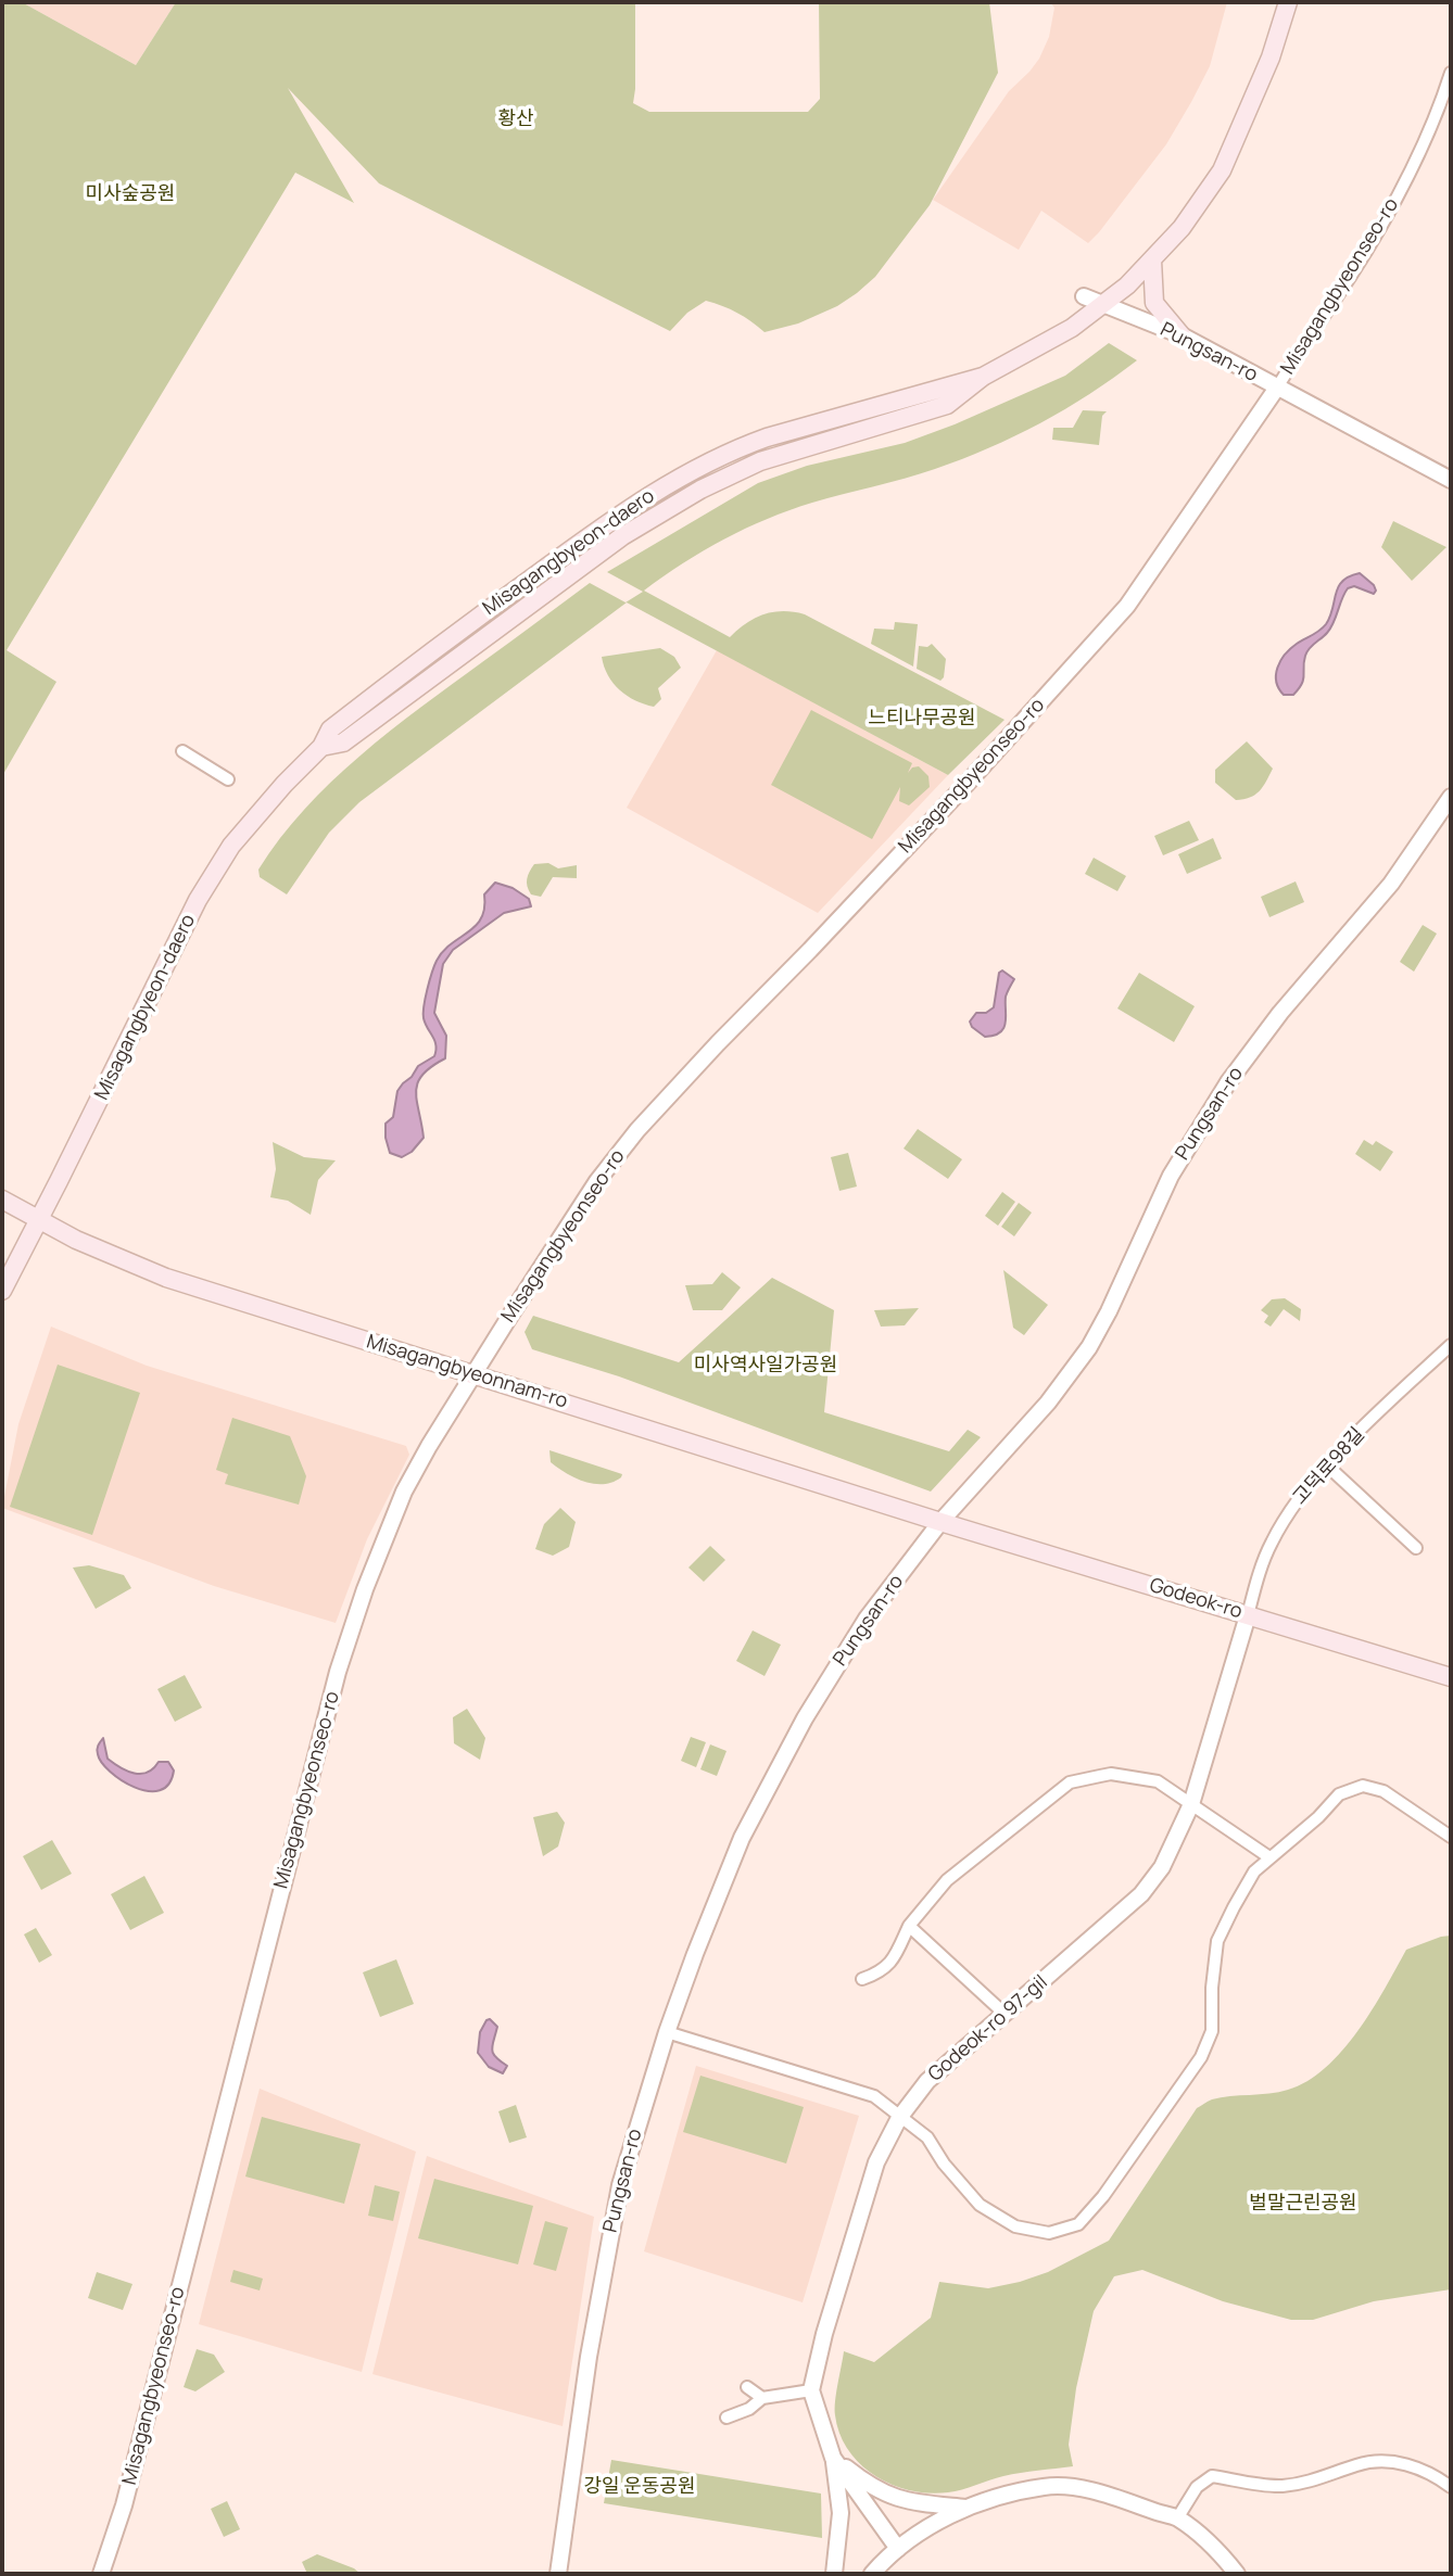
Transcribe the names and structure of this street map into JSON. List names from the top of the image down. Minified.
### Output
{"streets":{"main road":["Misagangbyeon-daero","Misagangbyeonnam-ro","Godeok-ro"],"street":["Misagangbyeonseo-ro","Pungsan-ro","고덕로98길","Godeok-ro 97-gil"]},"crossings":[["Misagangbyeonseo-ro","Pungsan-ro"],["Misagangbyeonseo-ro","Misagangbyeonnam-ro"],["Pungsan-ro","Misagangbyeon-daero"],["Pungsan-ro","Misagangbyeonnam-ro"],["Pungsan-ro","Godeok-ro"],["Misagangbyeon-daero","Misagangbyeonnam-ro"],["Misagangbyeonnam-ro","Godeok-ro"],["고덕로98길","Godeok-ro"],["고덕로98길","Godeok-ro 97-gil"],["Godeok-ro","Godeok-ro 97-gil"]],"parks":["황산","미사숲공원","느티나무공원","미사역사일가공원","벌말근린공원","강일 운동공원"]}
